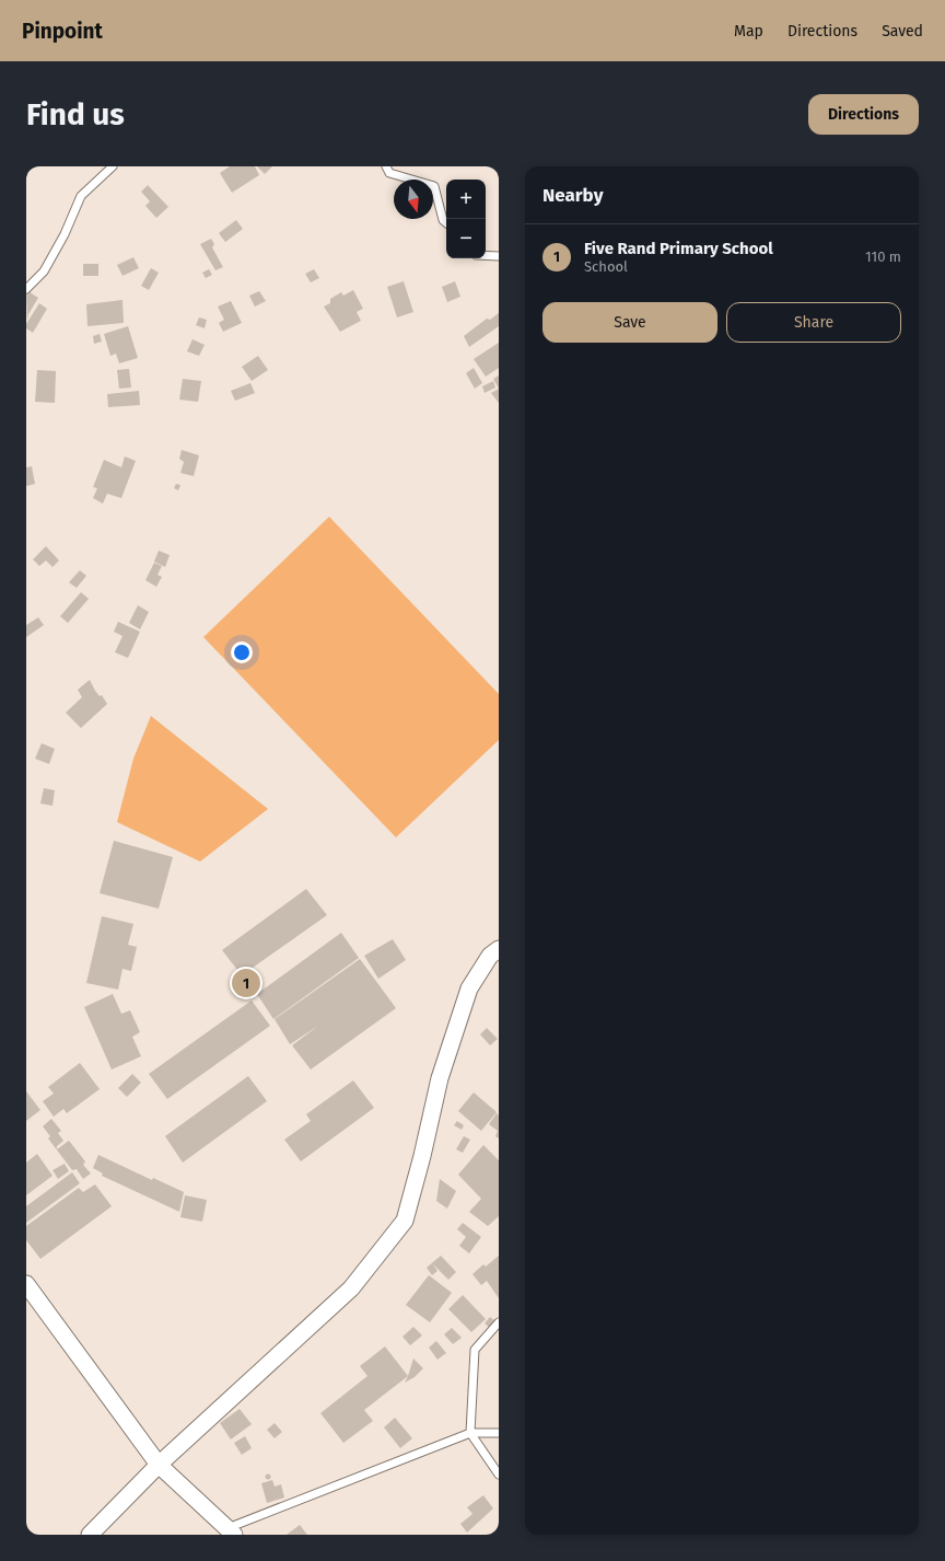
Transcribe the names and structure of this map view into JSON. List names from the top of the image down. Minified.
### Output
{"north":"bottom","page":{"header":"Pinpoint","nav":["Map","Directions","Saved"],"buttons":["Directions",["Save","Share"]],"title":"Find us","heading":"Nearby","map_buttons":["+","−"],"list":[{"mark":"1","name":"Five Rand Primary School","note":"School","value":"110 m"}],"pins":"1"}}
